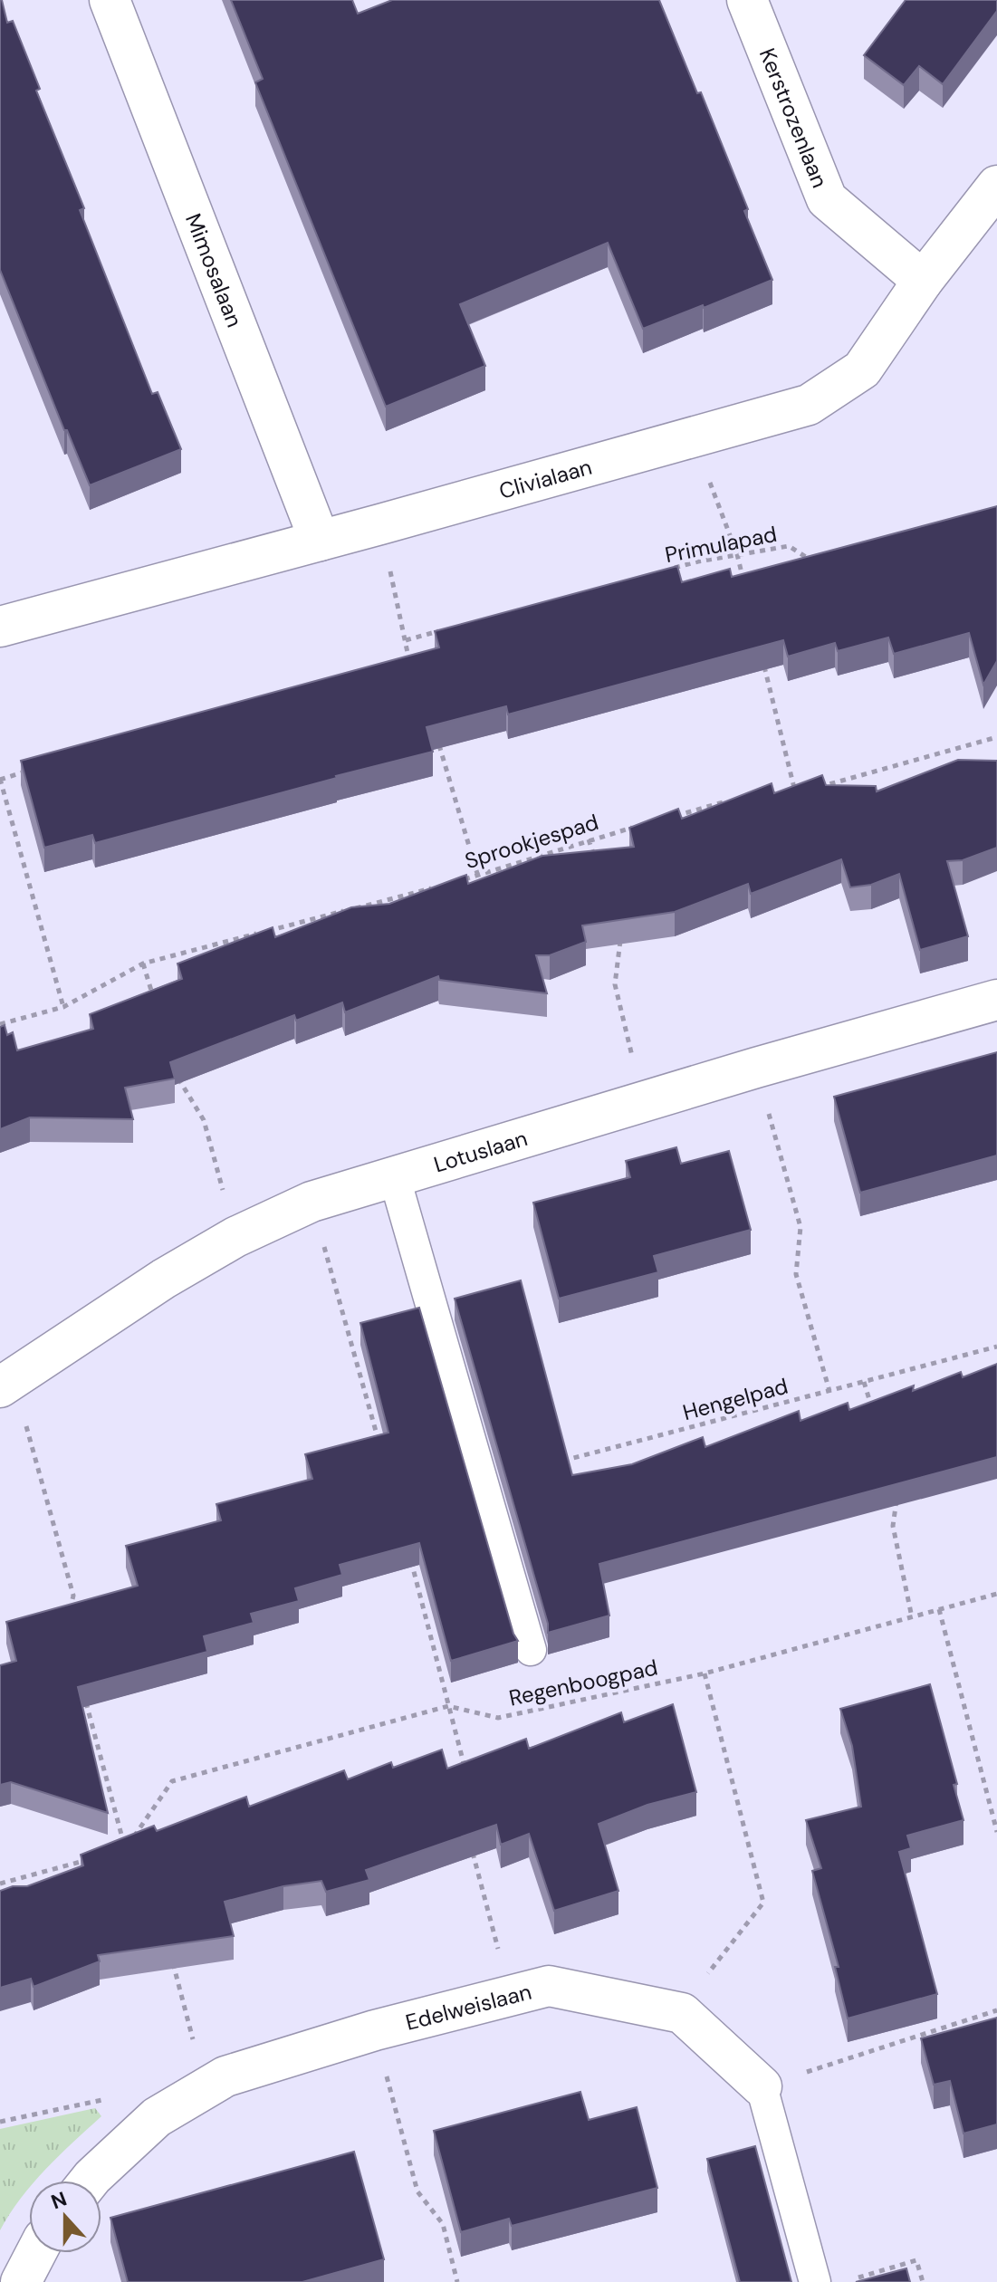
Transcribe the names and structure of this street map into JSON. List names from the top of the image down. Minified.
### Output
{"streets":{"street":["Kerstrozenlaan","Mimosalaan","Clivialaan","Lotuslaan","Edelweislaan"],"path":["Primulapad","Sprookjespad","Hengelpad","Regenboogpad"]},"crossings":[["Kerstrozenlaan","Clivialaan"],["Mimosalaan","Clivialaan"]],"north":"top"}
